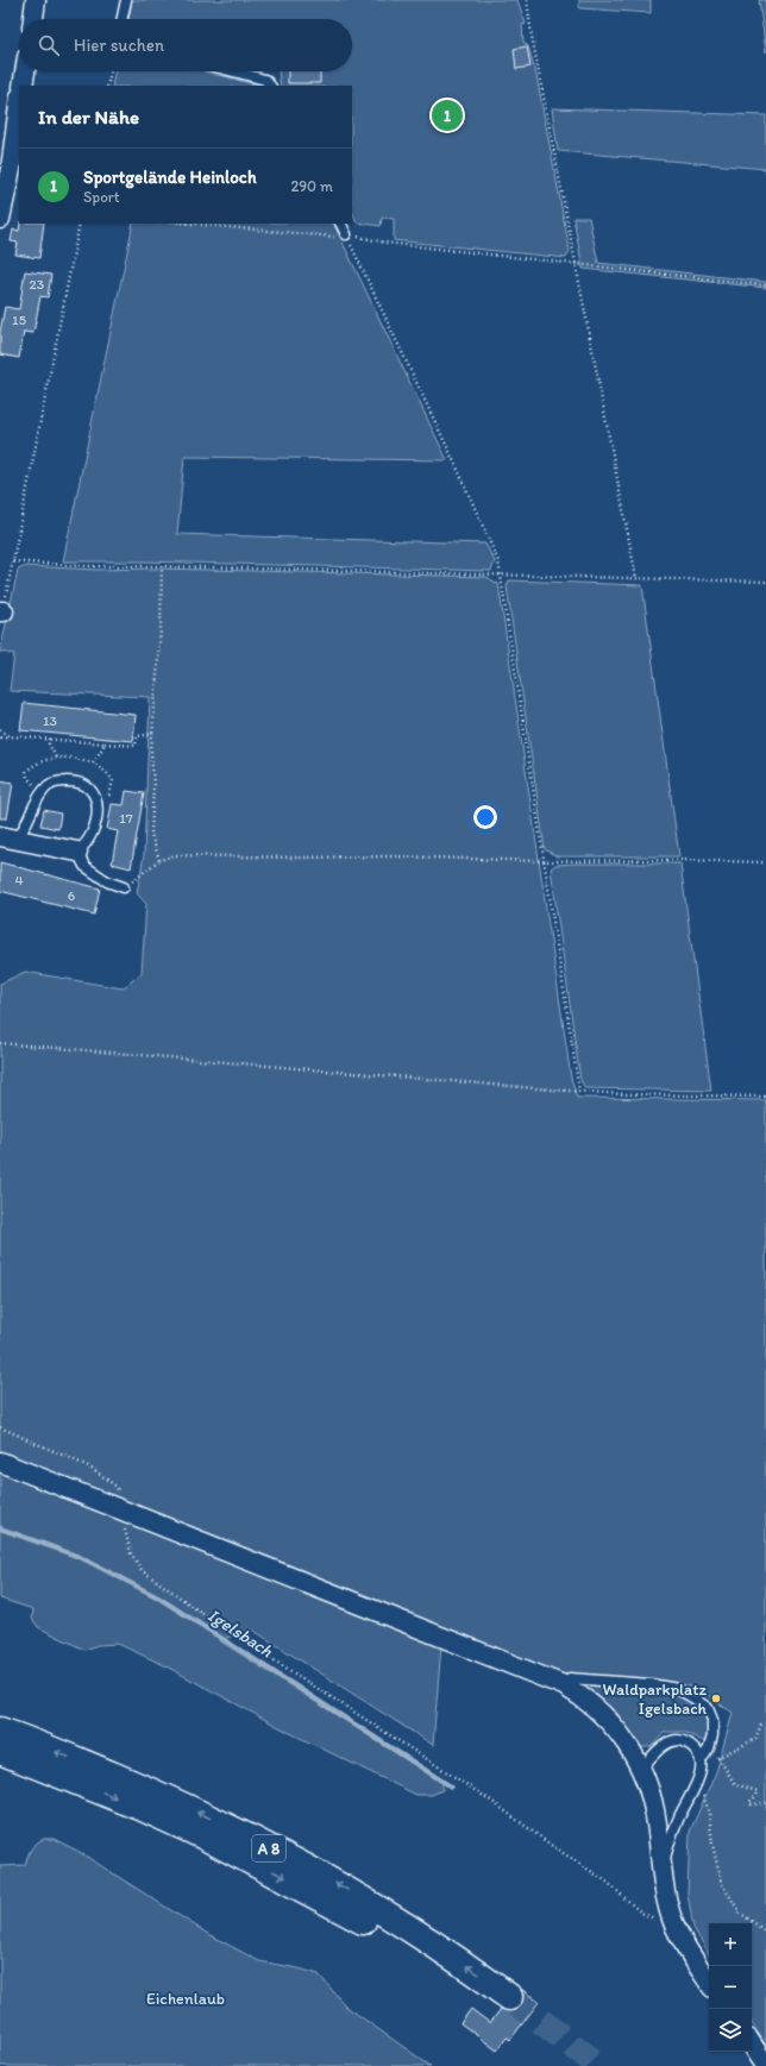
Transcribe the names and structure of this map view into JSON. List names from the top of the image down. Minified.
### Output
{"streets":{"highway":["A 8"]},"water":["Igelsbach"],"parks":["Eichenlaub"],"places":["Waldparkplatz Igelsbach"],"house_numbers":["23","15","13","17","4","6"],"page":{"search":"Hier suchen","heading":"In der Nähe","pins":"1","list":[{"mark":"1","name":"Sportgelände Heinloch","note":"Sport","value":"290 m"}],"map_buttons":["+","−"]}}
